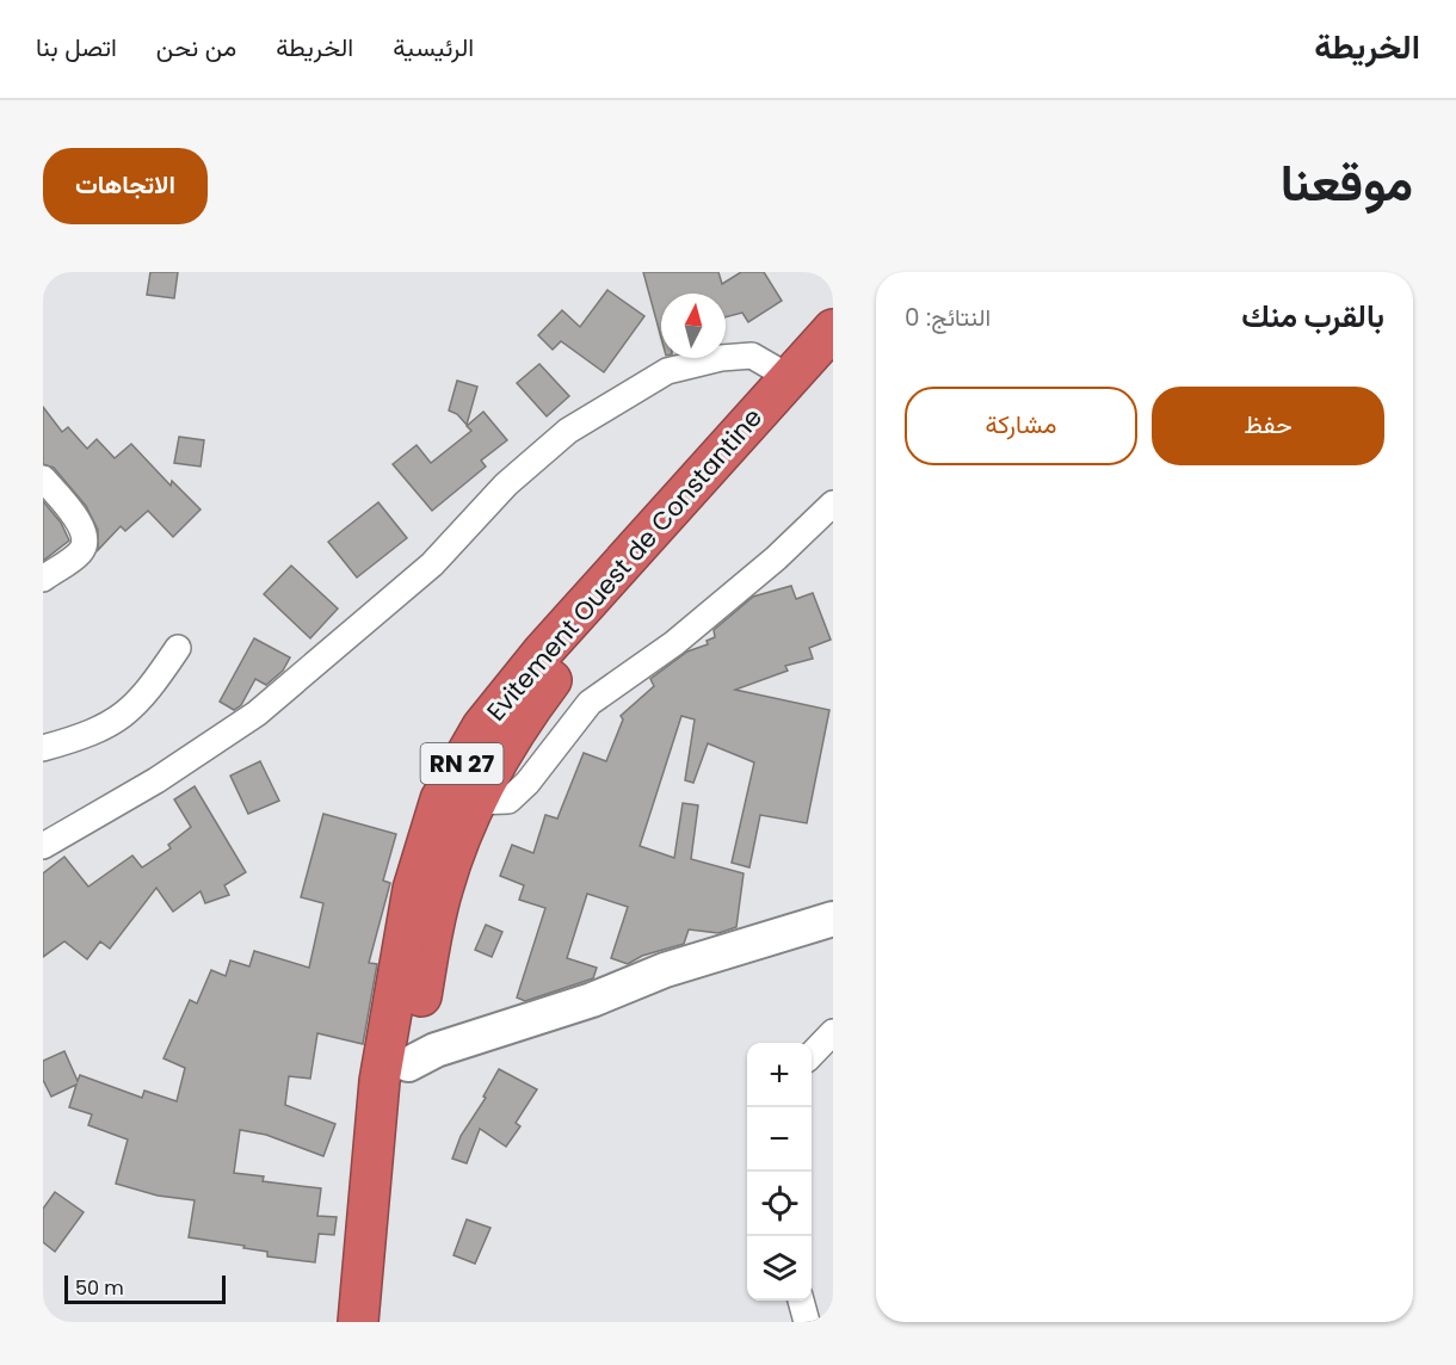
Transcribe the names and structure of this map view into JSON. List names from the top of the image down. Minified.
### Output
{"streets":{"highway":["Evitement Ouest de Constantine","RN 27"]},"scale_bar":"50 m","north":"top","page":{"header":"الخريطة","nav":["الرئيسية","الخريطة","من نحن","اتصل بنا"],"title":"موقعنا","buttons":["الاتجاهات",["حفظ","مشاركة"]],"heading":["بالقرب منك","النتائج: 0"],"map_buttons":["+","−"],"scale":"50 m"}}
